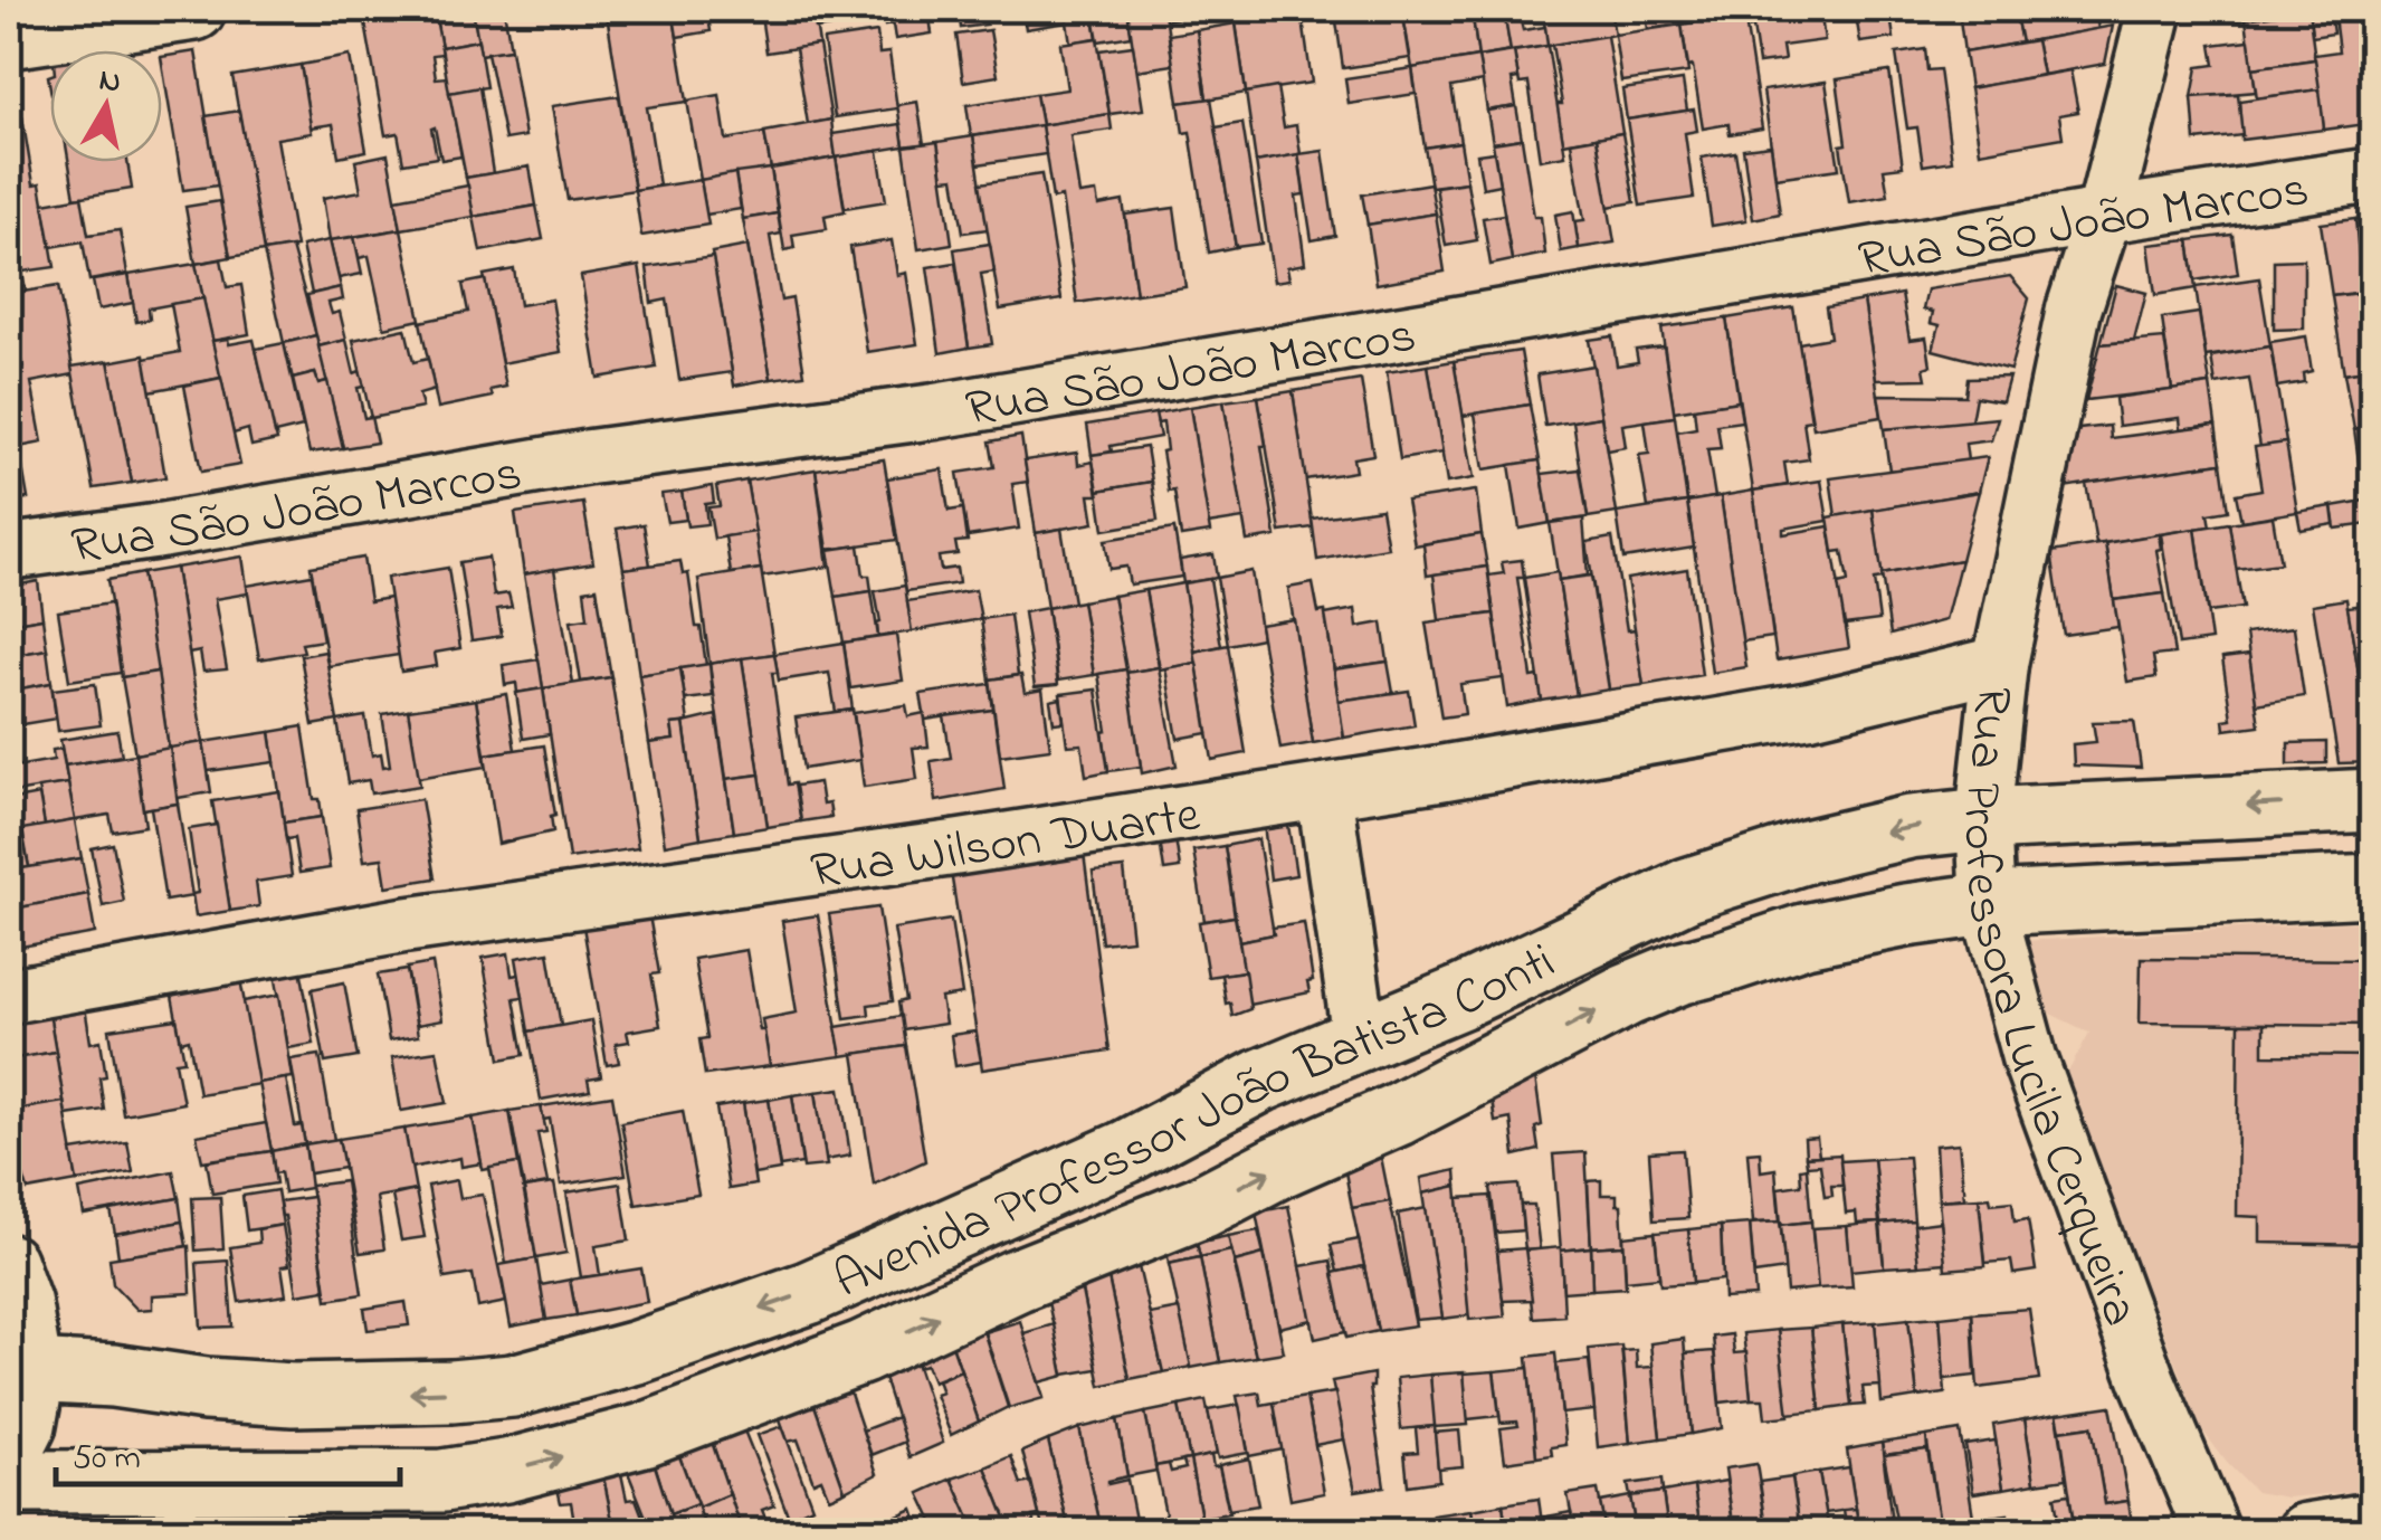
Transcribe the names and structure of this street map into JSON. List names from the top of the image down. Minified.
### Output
{"streets":{"main road":["Avenida Professor João Batista Conti"],"street":["Rua São João Marcos","Rua Wilson Duarte","Rua Professora Lucila Cerqueira"]},"crossings":[["Rua São João Marcos","Rua Professora Lucila Cerqueira"],["Rua Wilson Duarte","Rua Professora Lucila Cerqueira"],["Rua Professora Lucila Cerqueira","Avenida Professor João Batista Conti"]],"scale_bar":"50 m","north":"top"}
